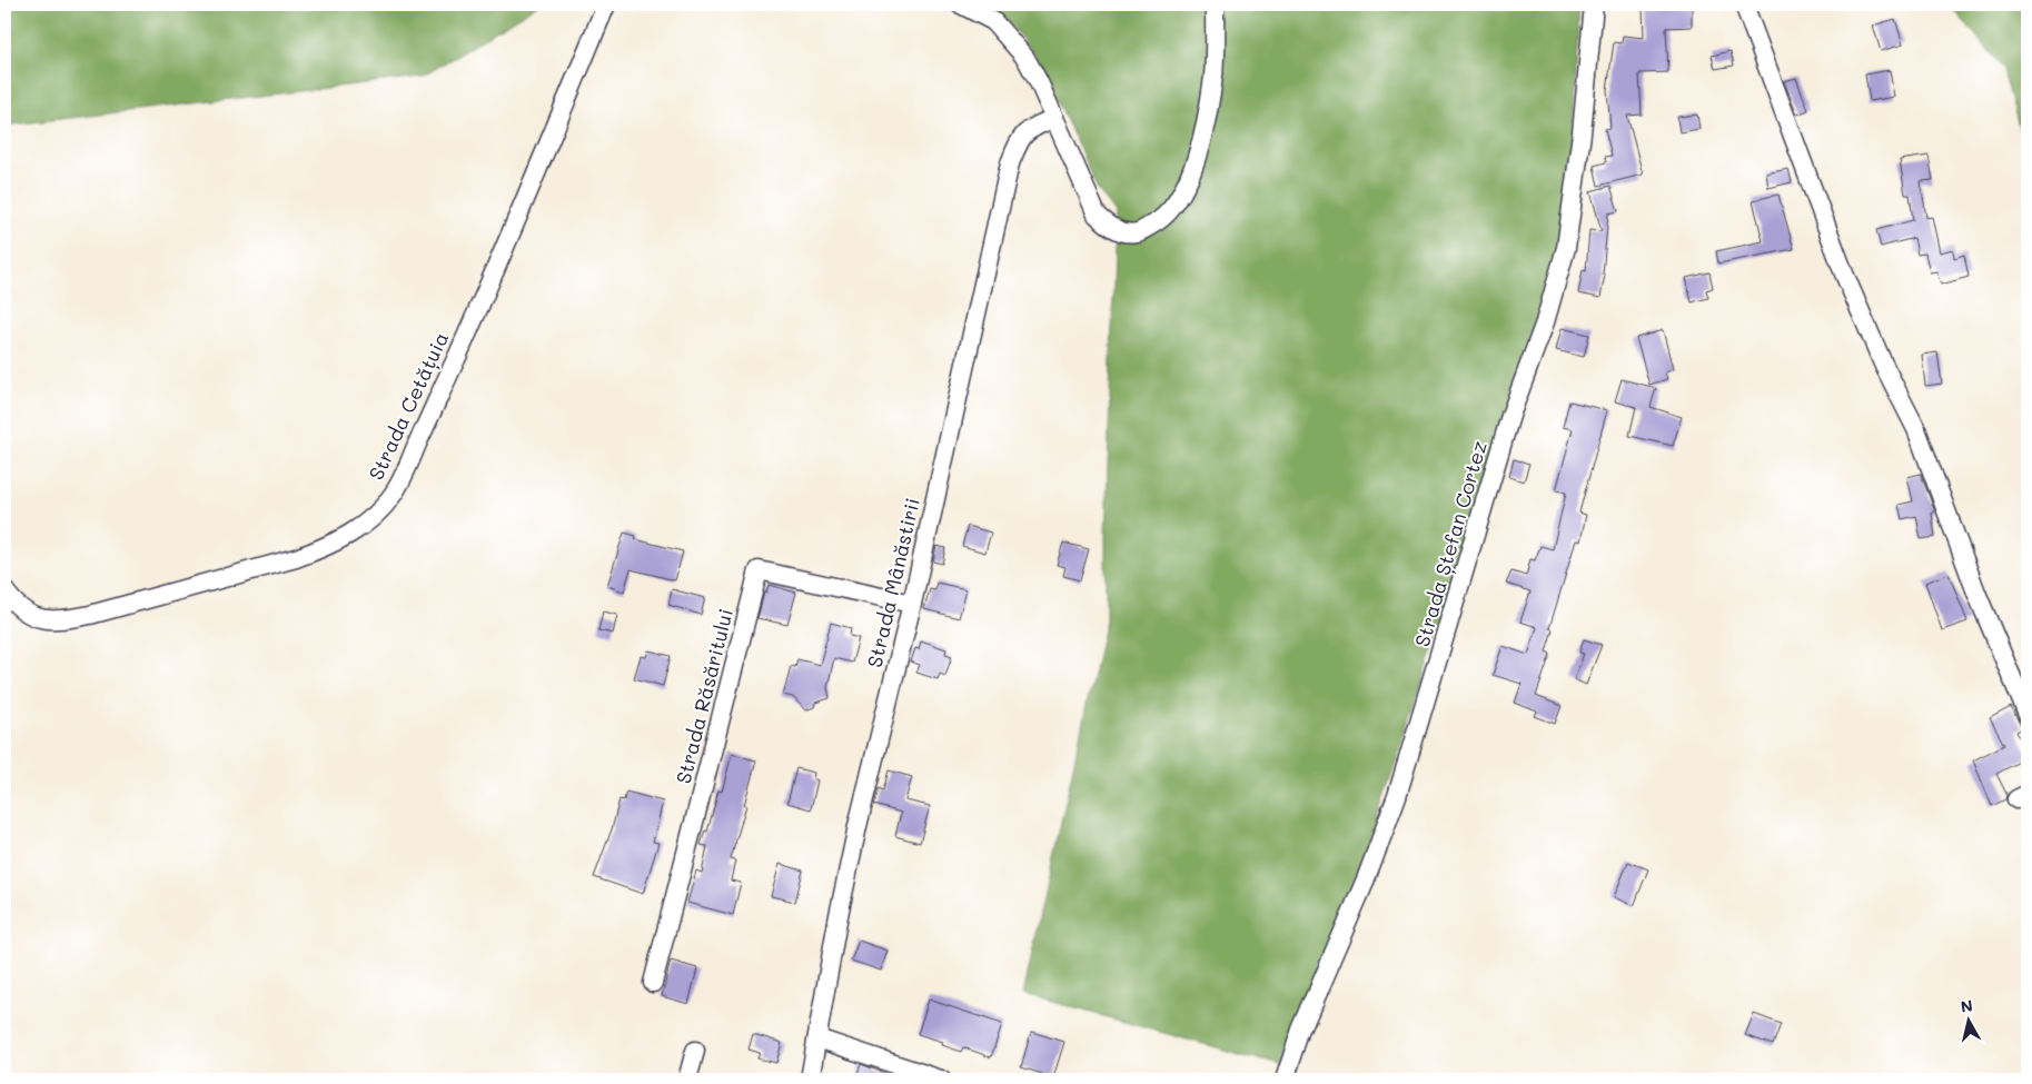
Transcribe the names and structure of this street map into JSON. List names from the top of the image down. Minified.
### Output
{"streets":{"street":["Strada Cetățuia","Strada Ștefan Cortez","Strada Mânăstirii","Strada Răsăritului"]},"crossings":[["Strada Mânăstirii","Strada Răsăritului"]],"north":"top"}
